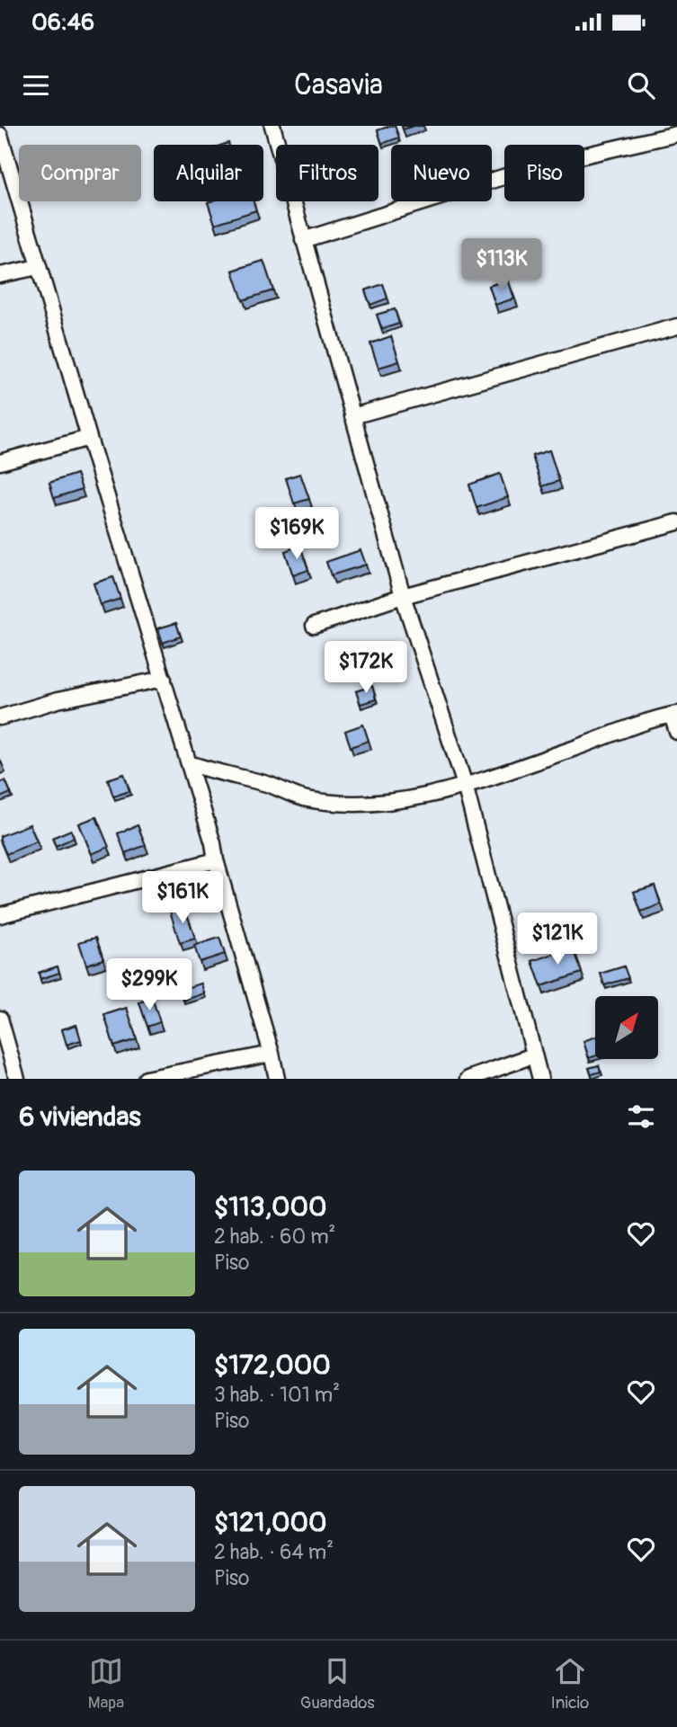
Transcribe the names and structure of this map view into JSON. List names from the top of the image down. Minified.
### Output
{"north":"top right","page":{"status":"06:46","header":"Casavia","chip":["Comprar","Alquilar","Filtros","Nuevo","Piso"],"price":["$113K","$169K","$172K","$161K","$121K","$299K"],"heading":"6 viviendas","list":[{"name":"$113,000","note":"2 hab. · 60 m² · Piso"},{"name":"$172,000","note":"3 hab. · 101 m² · Piso"},{"name":"$121,000","note":"2 hab. · 64 m² · Piso"}],"tabs":["Mapa","Guardados","Inicio"]}}
